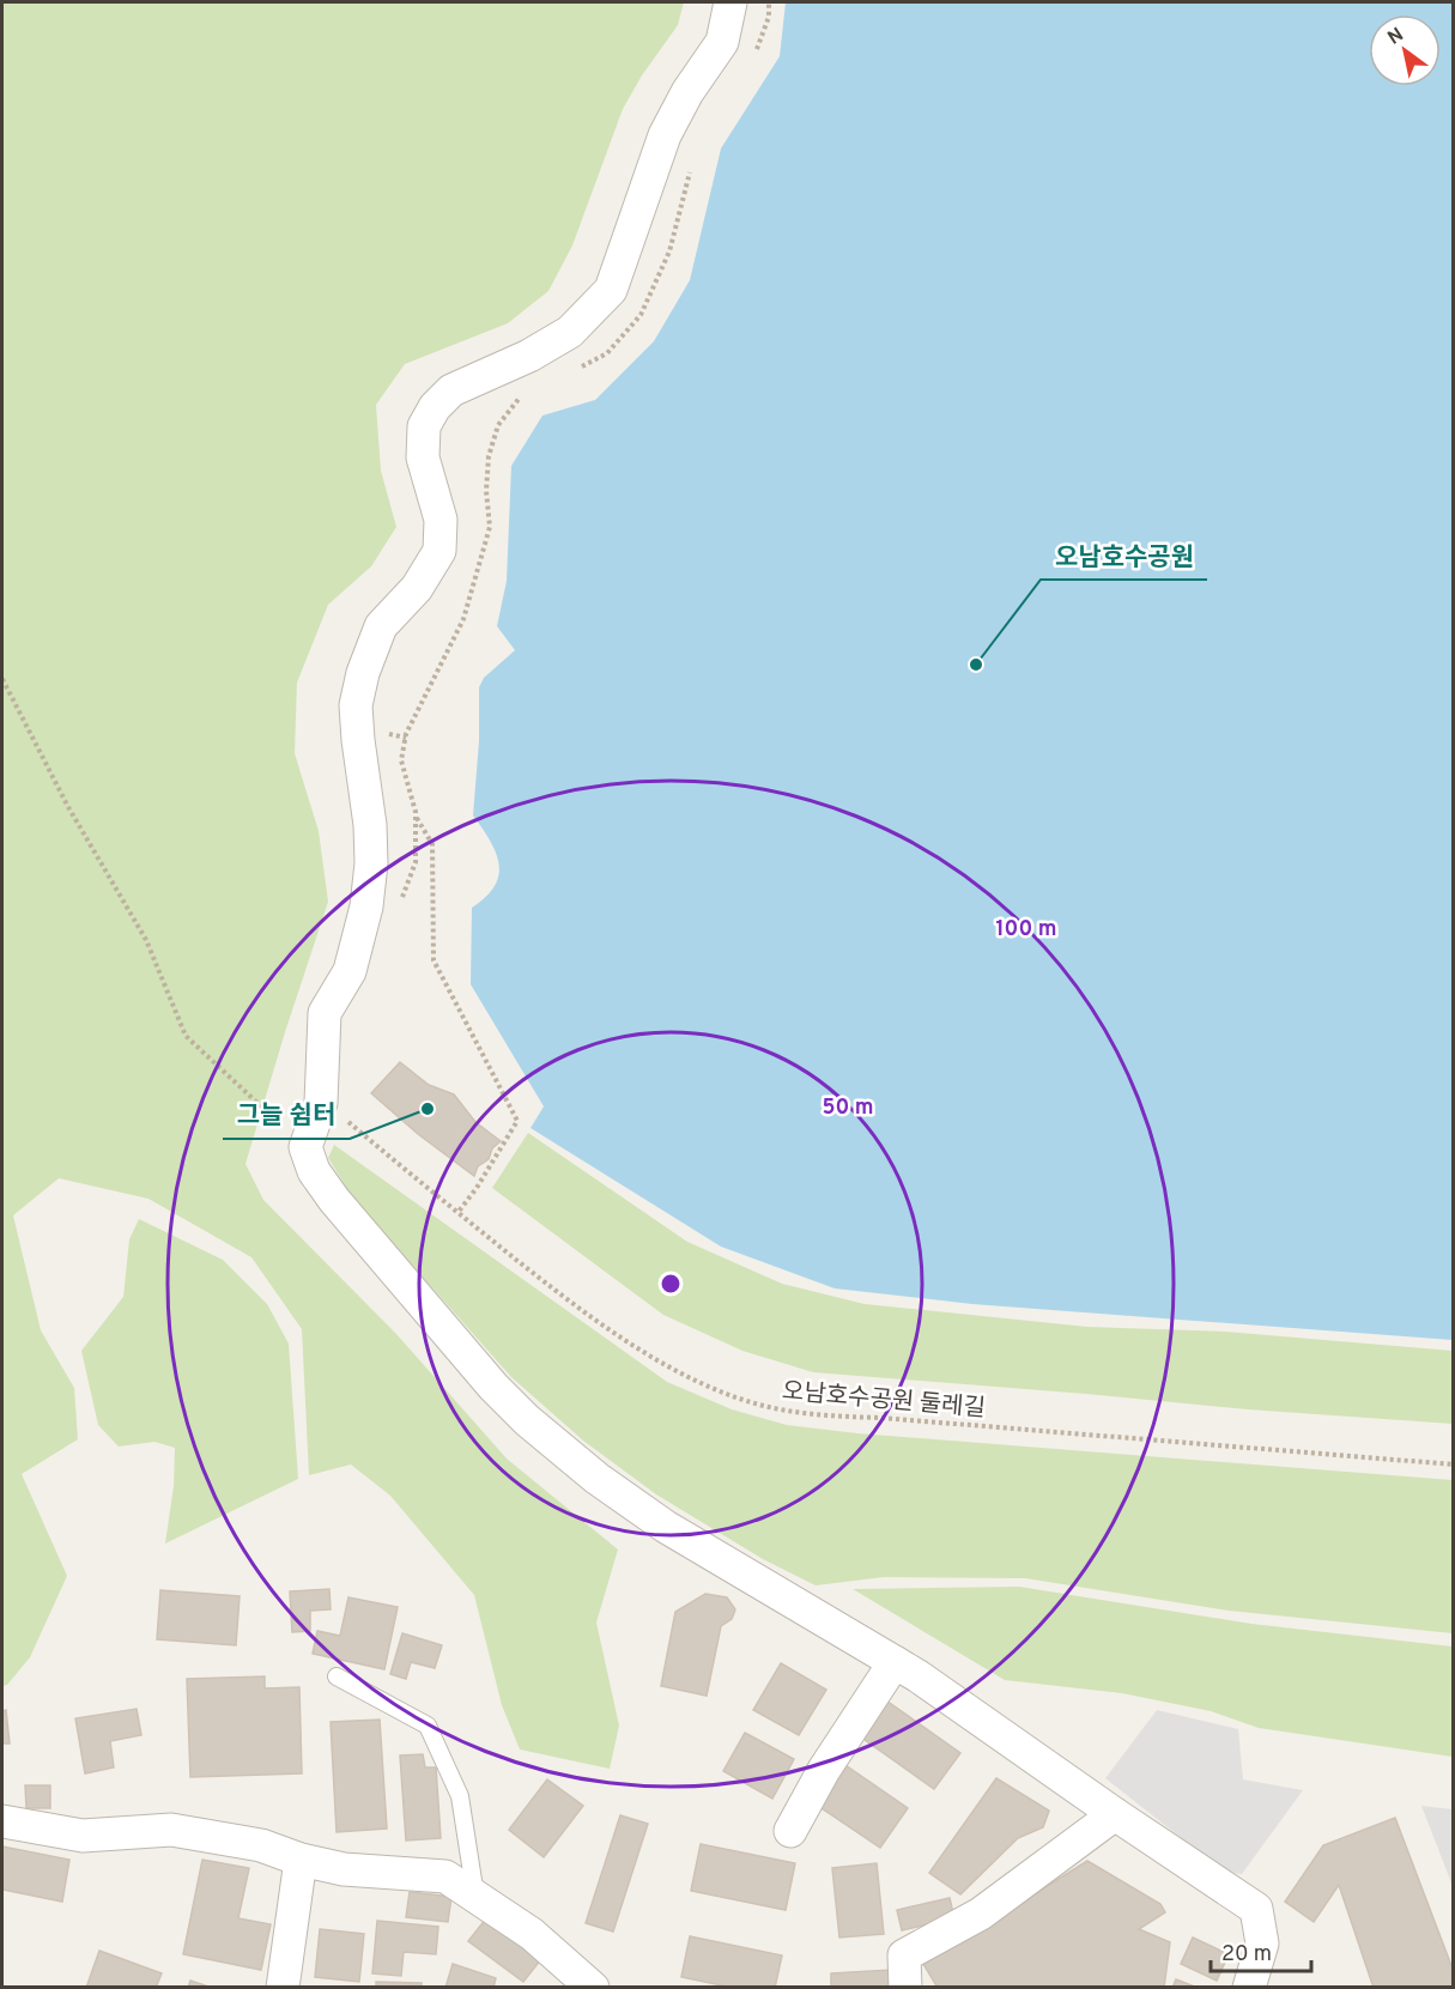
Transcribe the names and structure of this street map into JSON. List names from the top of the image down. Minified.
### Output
{"streets":{"path":["오남호수공원 둘레길"]},"places":["오남호수공원","그늘 쉼터"],"scale_bar":"20 m","north":"top left","rings":["100 m","50 m"]}
